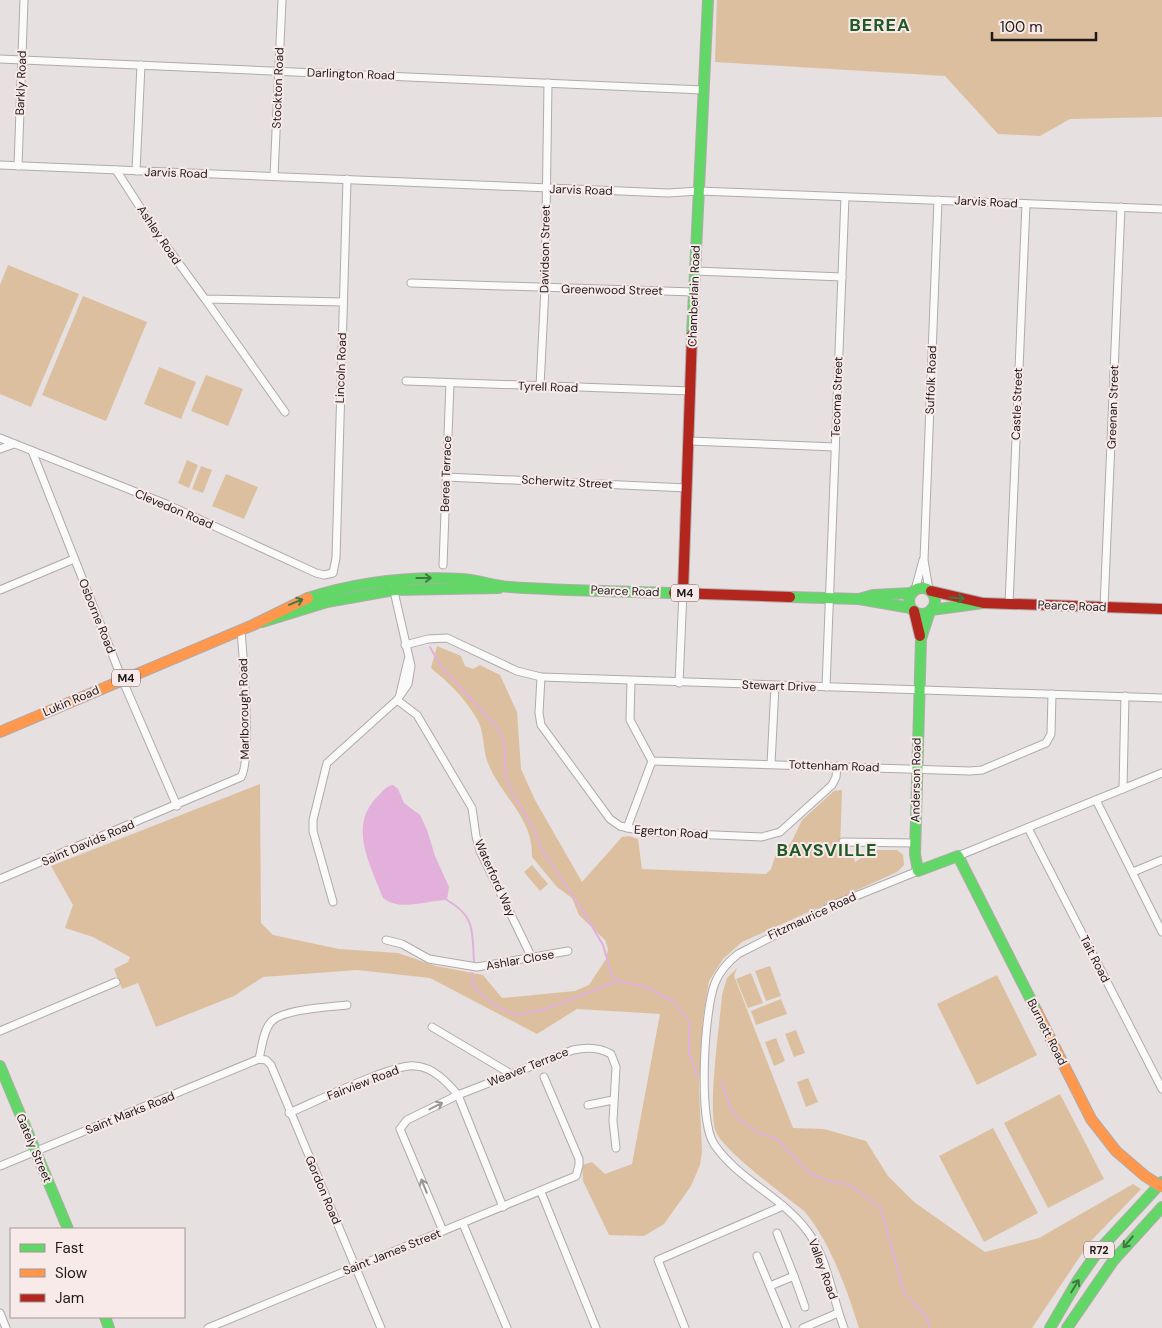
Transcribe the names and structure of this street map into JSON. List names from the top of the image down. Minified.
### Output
{"streets":{"main road":["Chamberlain Road","Pearce Road","M4","Lukin Road","Anderson Road","Fitzmaurice Road","Burnett Road","Gately Street","R72"],"street":["Darlington Road","Barkly Road","Stockton Road","Jarvis Road","Ashley Road","Davidson Street","Greenwood Street","Lincoln Road","Suffolk Road","Tyrell Road","Tecoma Street","Castle Street","Greenan Street","Berea Terrace","Scherwitz Street","Clevedon Road","Osborne Road","Stewart Drive","Marlborough Road","Tottenham Road","Egerton Road","Saint Davids Road","Waterford Way","Tait Road","Ashlar Close","Weaver Terrace","Fairview Road","Saint Marks Road","Gordon Road","Saint James Street","Valley Road"]},"crossings":[["Darlington Road","Barkly Road"],["Darlington Road","Stockton Road"],["Darlington Road","Davidson Street"],["Darlington Road","Chamberlain Road"],["Barkly Road","Jarvis Road"],["Stockton Road","Jarvis Road"],["Jarvis Road","Ashley Road"],["Jarvis Road","Davidson Street"],["Jarvis Road","Chamberlain Road"],["Jarvis Road","Lincoln Road"],["Jarvis Road","Suffolk Road"],["Jarvis Road","Tecoma Street"],["Jarvis Road","Castle Street"],["Jarvis Road","Greenan Street"],["Davidson Street","Greenwood Street"],["Davidson Street","Tyrell Road"],["Greenwood Street","Chamberlain Road"],["Chamberlain Road","Tyrell Road"],["Chamberlain Road","Scherwitz Street"],["Chamberlain Road","Pearce Road"],["Lincoln Road","Clevedon Road"],["Suffolk Road","Pearce Road"],["Tyrell Road","Berea Terrace"],["Tecoma Street","Pearce Road"],["Tecoma Street","Stewart Drive"],["Castle Street","Pearce Road"],["Greenan Street","Pearce Road"],["Berea Terrace","Scherwitz Street"],["Clevedon Road","Osborne Road"],["Pearce Road","Lukin Road"],["Osborne Road","Lukin Road"],["Osborne Road","Marlborough Road"],["Osborne Road","Saint Davids Road"],["Stewart Drive","Tottenham Road"],["Stewart Drive","Anderson Road"],["Stewart Drive","Egerton Road"],["Lukin Road","Marlborough Road"],["Marlborough Road","Saint Davids Road"],["Tottenham Road","Anderson Road"],["Tottenham Road","Egerton Road"],["Anderson Road","Fitzmaurice Road"],["Waterford Way","Ashlar Close"],["Fitzmaurice Road","Tait Road"],["Fitzmaurice Road","Burnett Road"],["Fitzmaurice Road","Valley Road"],["Weaver Terrace","Fairview Road"],["Weaver Terrace","Saint James Street"],["Fairview Road","Gordon Road"],["Saint Marks Road","Gately Street"],["Saint Marks Road","Gordon Road"],["Gordon Road","Saint James Street"]],"districts":["BEREA","BAYSVILLE"],"legend":["Fast","Slow","Jam"],"scale_bar":"100 m"}
